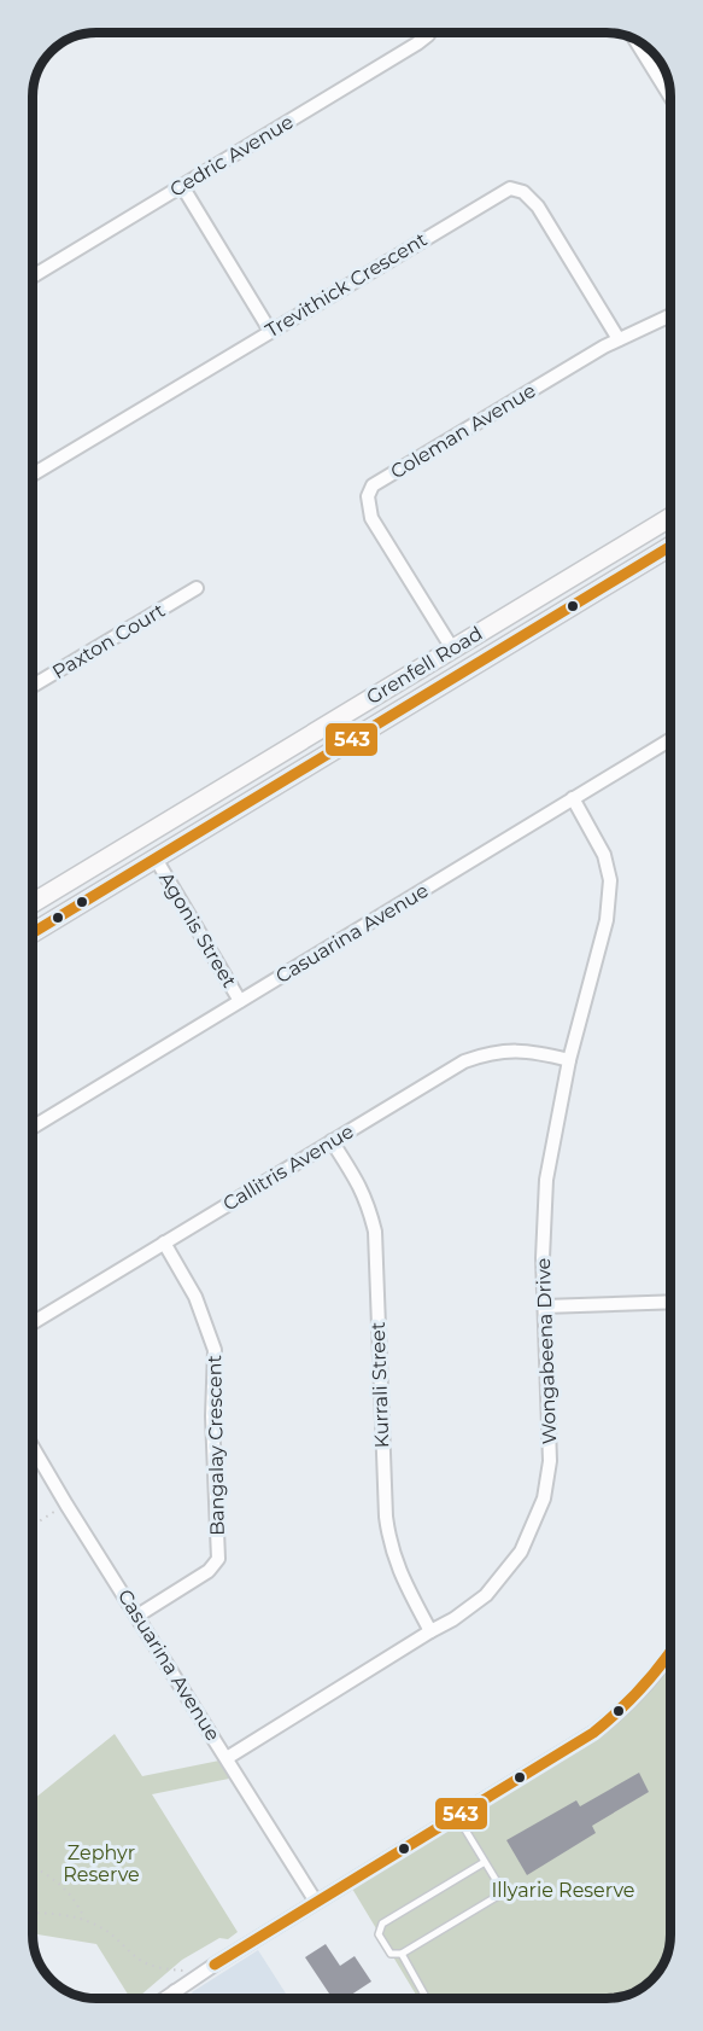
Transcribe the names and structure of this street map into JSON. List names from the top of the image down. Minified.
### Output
{"streets":{"main road":["Grenfell Road"],"street":["Cedric Avenue","Trevithick Crescent","Coleman Avenue","Paxton Court","Agonis Street","Casuarina Avenue","Callitris Avenue","Wongabeena Drive","Kurrali Street","Bangalay Crescent"]},"crossings":[["Trevithick Crescent","Coleman Avenue"],["Coleman Avenue","Grenfell Road"],["Grenfell Road","Agonis Street"],["Agonis Street","Casuarina Avenue"],["Casuarina Avenue","Wongabeena Drive"],["Casuarina Avenue","Bangalay Crescent"],["Callitris Avenue","Wongabeena Drive"],["Callitris Avenue","Kurrali Street"],["Callitris Avenue","Bangalay Crescent"],["Wongabeena Drive","Kurrali Street"]],"parks":["Zephyr Reserve","Illyarie Reserve"],"lines":["transit line 543"]}
